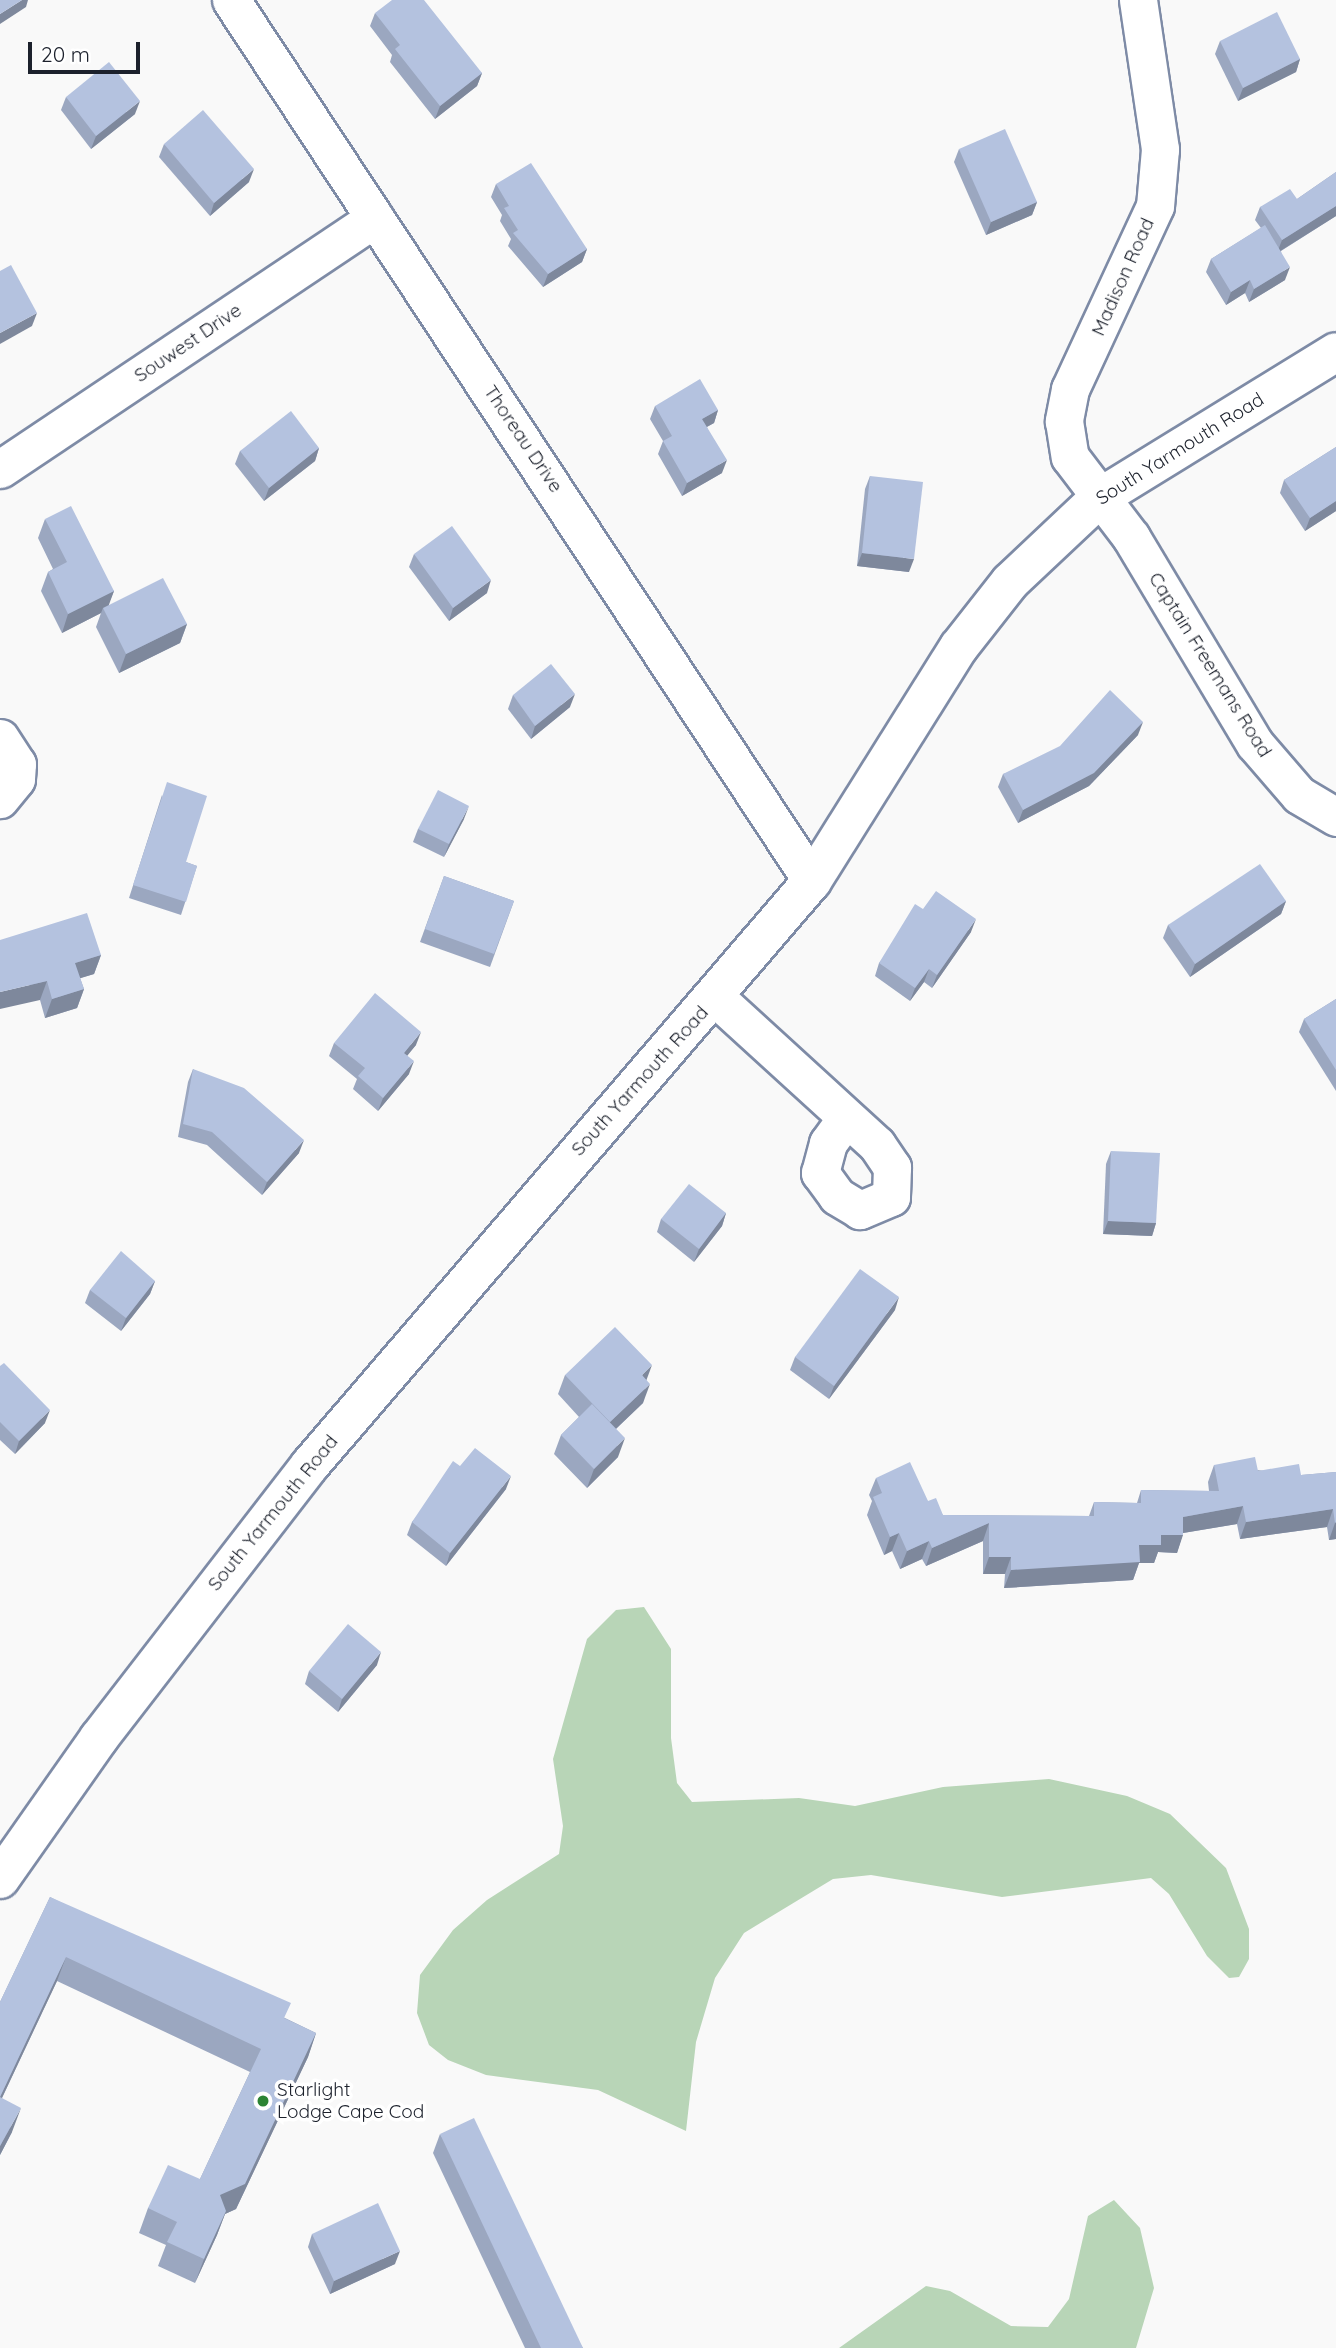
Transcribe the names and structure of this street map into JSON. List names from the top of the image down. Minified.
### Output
{"streets":{"main road":["South Yarmouth Road"],"street":["Madison Road","Souwest Drive","Thoreau Drive","Captain Freemans Road"]},"crossings":[["Madison Road","South Yarmouth Road"],["Madison Road","Captain Freemans Road"],["Souwest Drive","Thoreau Drive"],["Thoreau Drive","South Yarmouth Road"],["South Yarmouth Road","Captain Freemans Road"]],"places":["Starlight Lodge Cape Cod"],"scale_bar":"20 m"}
